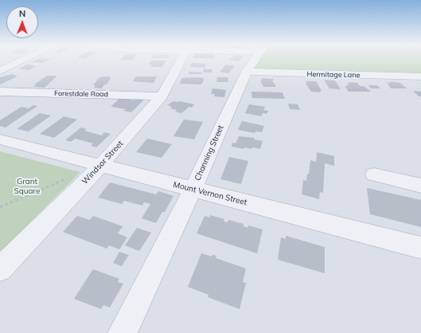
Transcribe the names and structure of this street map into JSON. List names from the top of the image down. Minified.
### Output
{"streets":{"street":["Hermitage Lane","Forestdale Road","Channing Street","Windsor Street","Mount Vernon Street"]},"crossings":[["Hermitage Lane","Channing Street"],["Forestdale Road","Windsor Street"],["Channing Street","Mount Vernon Street"],["Windsor Street","Mount Vernon Street"]],"parks":["Grant Square"],"north":"top"}
